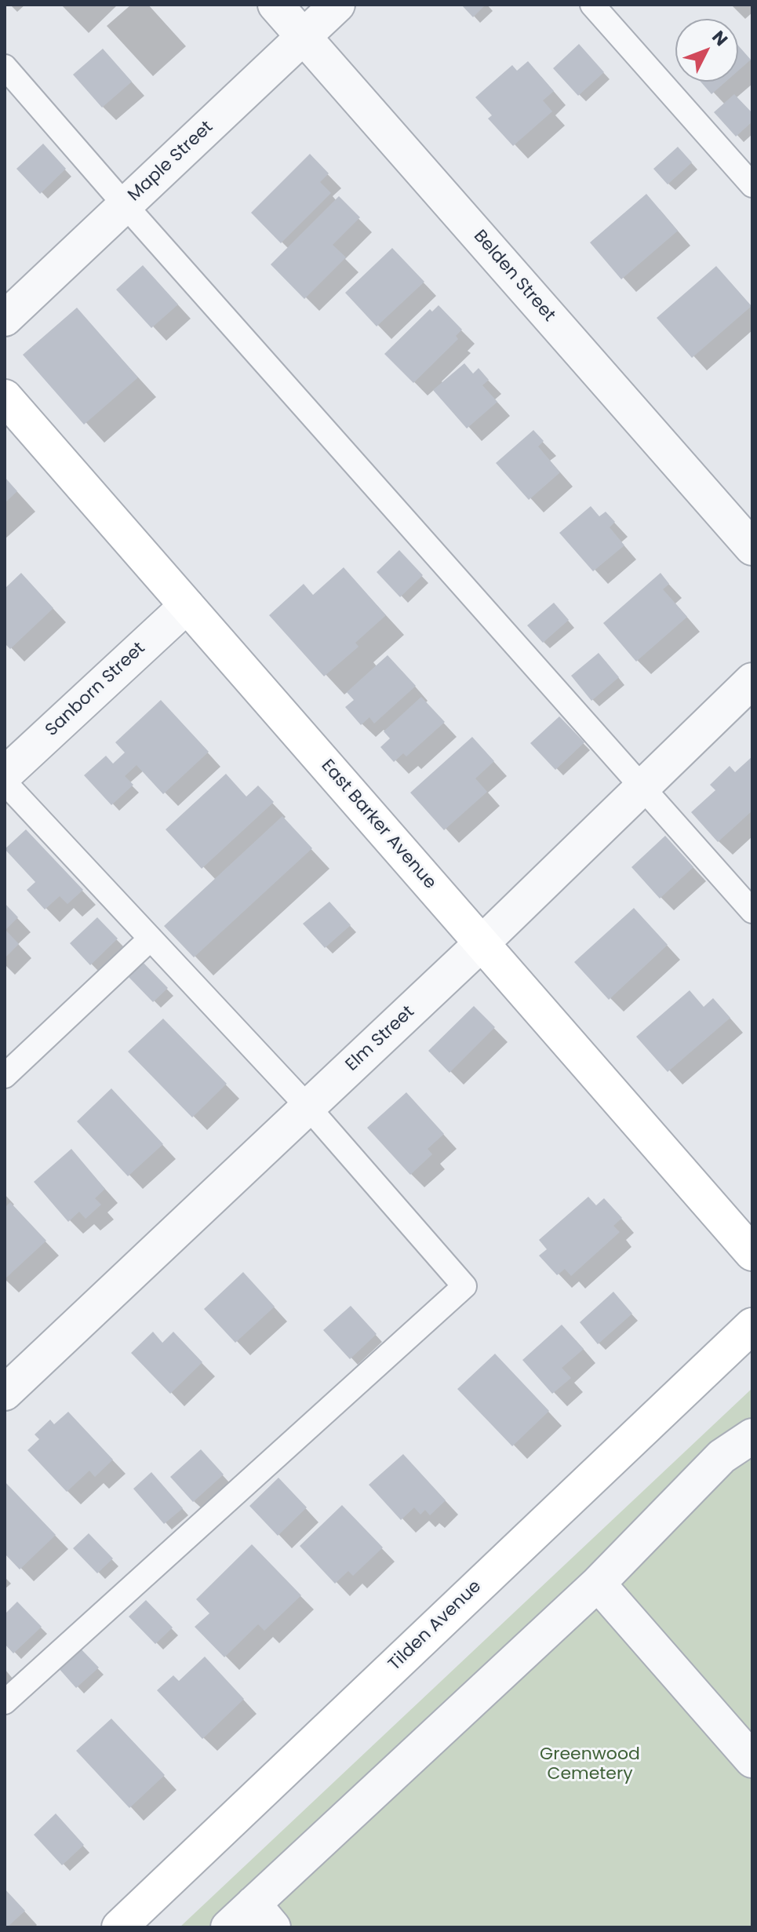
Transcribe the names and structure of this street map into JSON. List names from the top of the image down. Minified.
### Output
{"streets":{"street":["Maple Street","Belden Street","Sanborn Street","East Barker Avenue","Elm Street","Tilden Avenue"]},"crossings":[["Maple Street","Belden Street"],["Sanborn Street","East Barker Avenue"],["East Barker Avenue","Elm Street"]],"parks":["Greenwood Cemetery"],"north":"top right"}
